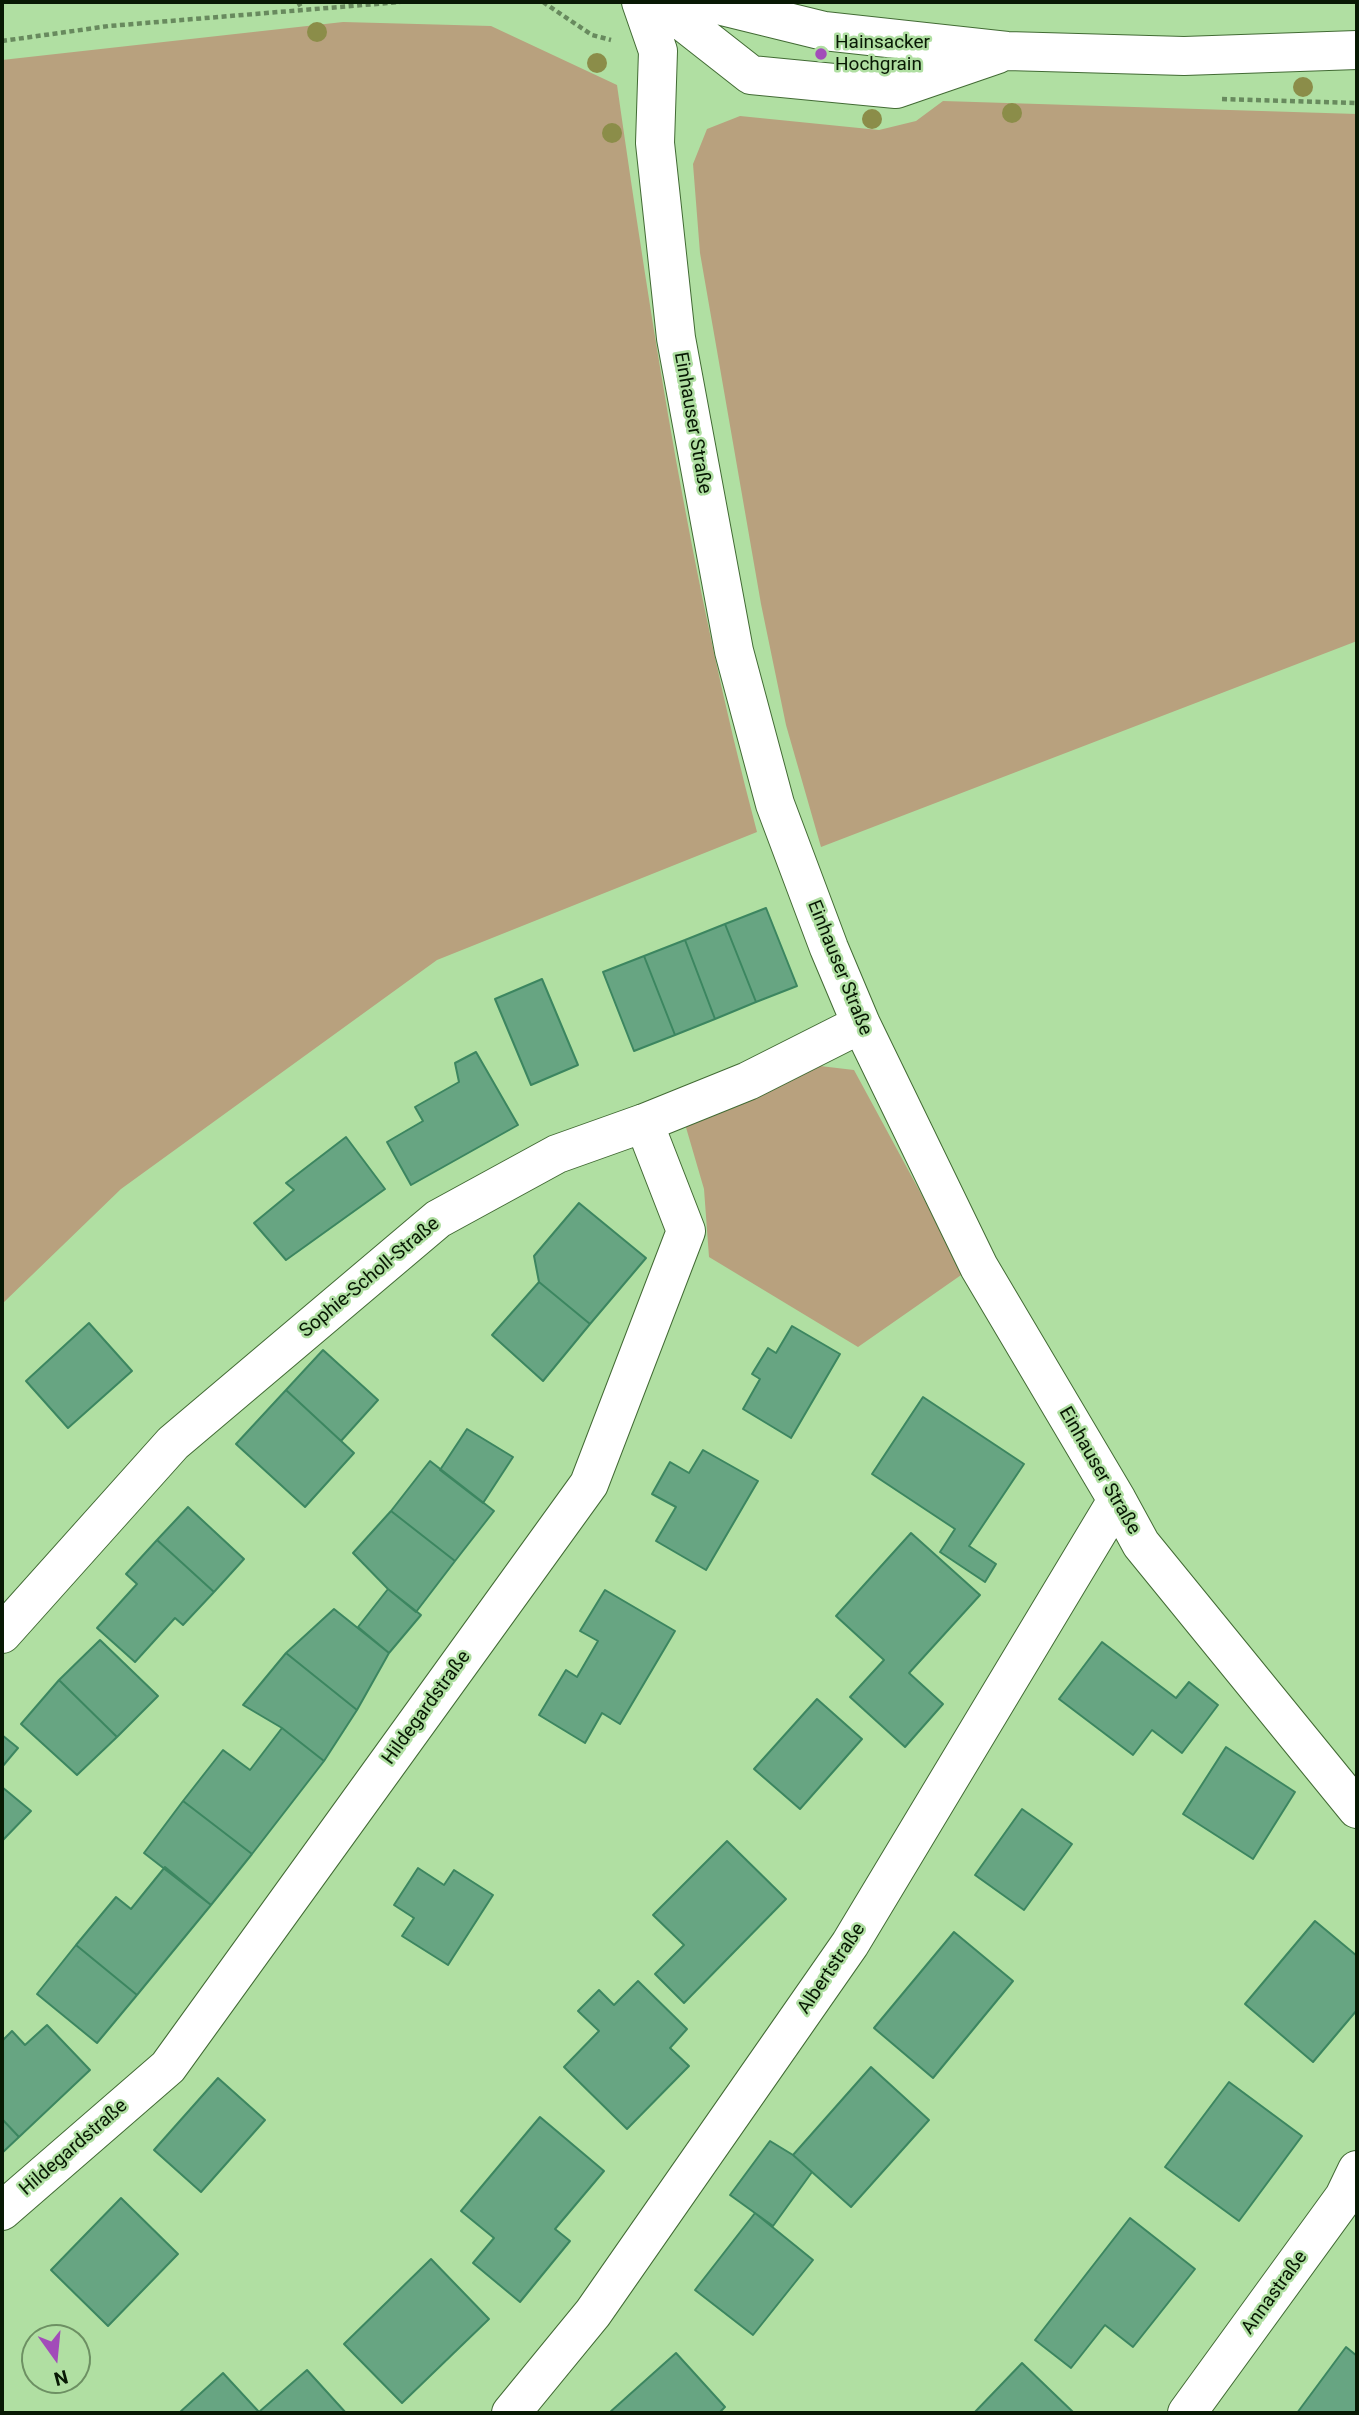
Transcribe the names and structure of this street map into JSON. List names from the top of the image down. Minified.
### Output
{"streets":{"street":["Einhauser Straße","Sophie-Scholl-Straße","Hildegardstraße","Albertstraße","Annastraße"]},"crossings":[["Einhauser Straße","Sophie-Scholl-Straße"],["Einhauser Straße","Albertstraße"],["Sophie-Scholl-Straße","Hildegardstraße"]],"places":["Hainsacker Hochgrain"],"north":"bottom"}
